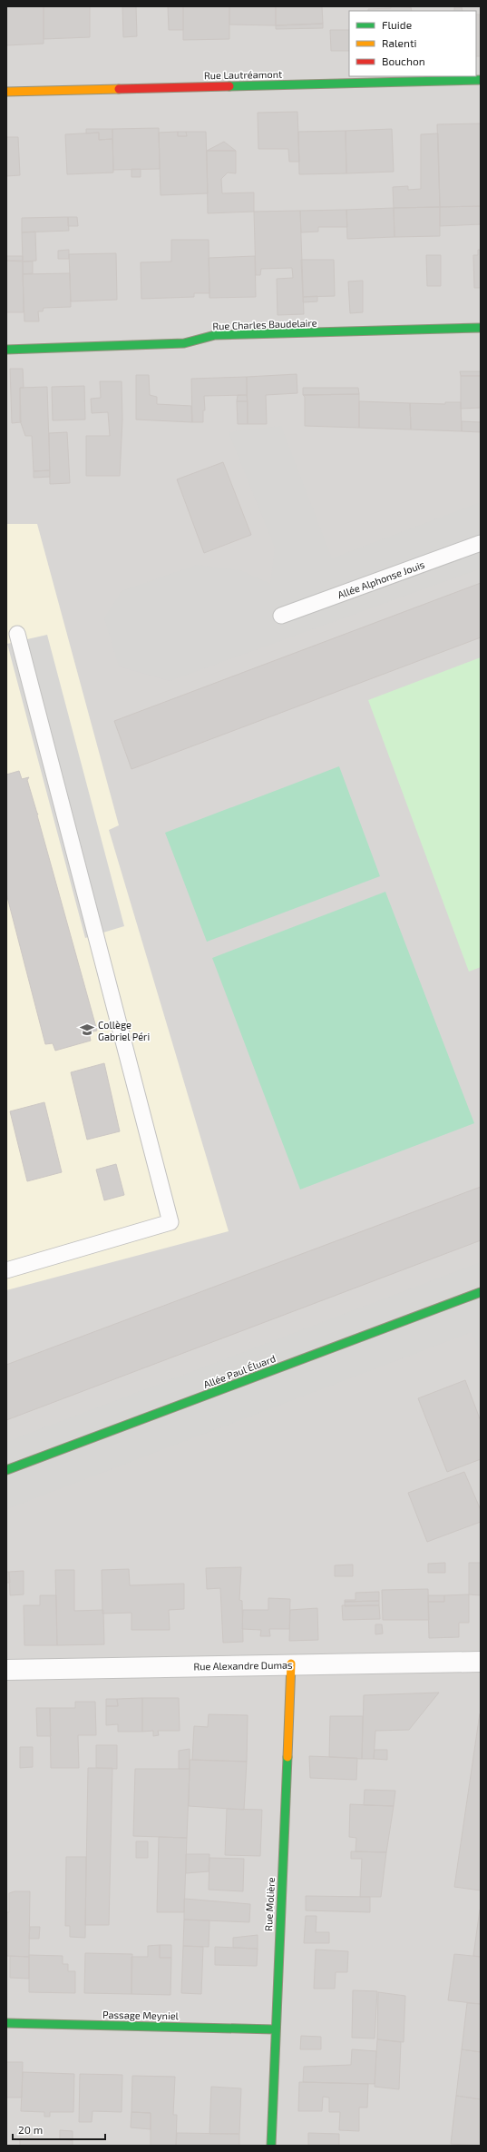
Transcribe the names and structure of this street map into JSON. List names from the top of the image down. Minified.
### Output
{"streets":{"street":["Rue Lautréamont","Rue Charles Baudelaire","Allée Paul Éluard","Rue Alexandre Dumas","Rue Molière","Passage Meyniel"],"lane":["Allée Alphonse Jouis"]},"crossings":[["Rue Alexandre Dumas","Rue Molière"],["Rue Molière","Passage Meyniel"]],"places":{"school or university":["Collège Gabriel Péri"]},"legend":["Fluide","Ralenti","Bouchon"],"scale_bar":"20 m"}
